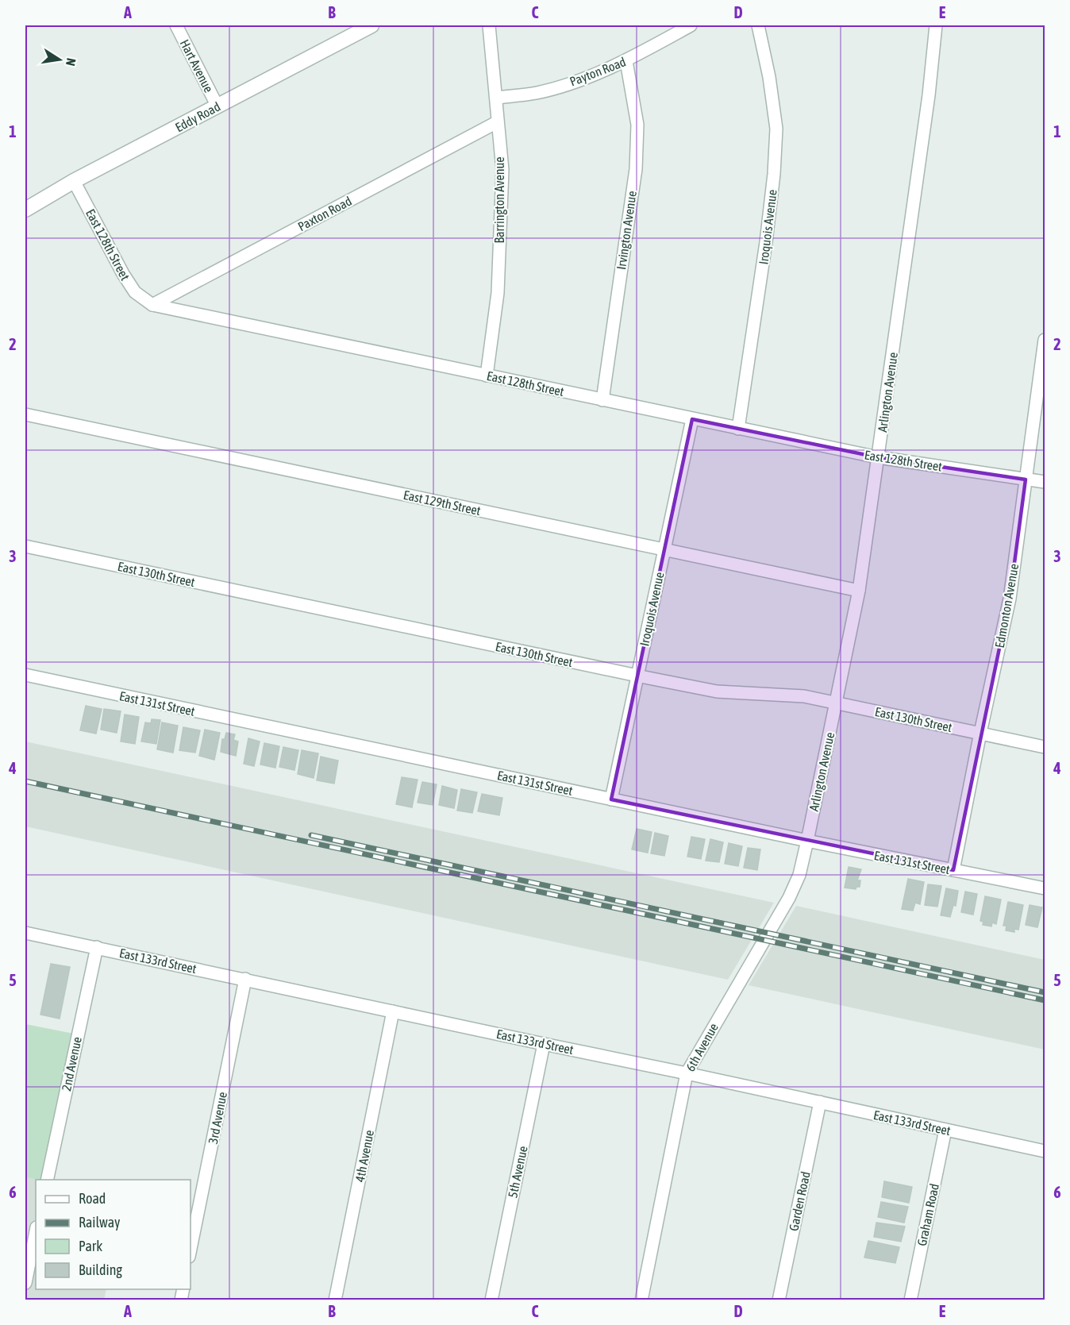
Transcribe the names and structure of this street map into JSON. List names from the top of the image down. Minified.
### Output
{"streets":{"street":["Hart Avenue","Payton Road","Eddy Road","Barrington Avenue","Paxton Road","Iroquois Avenue","Irvington Avenue","East 128th Street","Arlington Avenue","East 129th Street","East 130th Street","Edmonton Avenue","East 131st Street","East 133rd Street","6th Avenue","2nd Avenue","3rd Avenue","4th Avenue","5th Avenue","Garden Road","Graham Road"]},"crossings":[["Hart Avenue","Eddy Road"],["Payton Road","Barrington Avenue"],["Payton Road","Irvington Avenue"],["Eddy Road","East 128th Street"],["Barrington Avenue","Paxton Road"],["Barrington Avenue","East 128th Street"],["Paxton Road","East 128th Street"],["Iroquois Avenue","East 128th Street"],["Iroquois Avenue","East 129th Street"],["Iroquois Avenue","East 130th Street"],["Iroquois Avenue","East 131st Street"],["Irvington Avenue","East 128th Street"],["East 128th Street","Arlington Avenue"],["East 128th Street","Edmonton Avenue"],["Arlington Avenue","East 129th Street"],["Arlington Avenue","East 130th Street"],["Arlington Avenue","East 131st Street"],["Arlington Avenue","6th Avenue"],["East 130th Street","Edmonton Avenue"],["Edmonton Avenue","East 131st Street"],["East 131st Street","6th Avenue"],["East 133rd Street","6th Avenue"],["East 133rd Street","2nd Avenue"],["East 133rd Street","3rd Avenue"],["East 133rd Street","4th Avenue"],["East 133rd Street","5th Avenue"],["East 133rd Street","Garden Road"],["East 133rd Street","Graham Road"]],"legend":["Road","Railway","Park","Building"],"north":"right","grid":{"columns":["A","B","C","D","E"],"rows":["1","2","3","4","5","6"]}}
